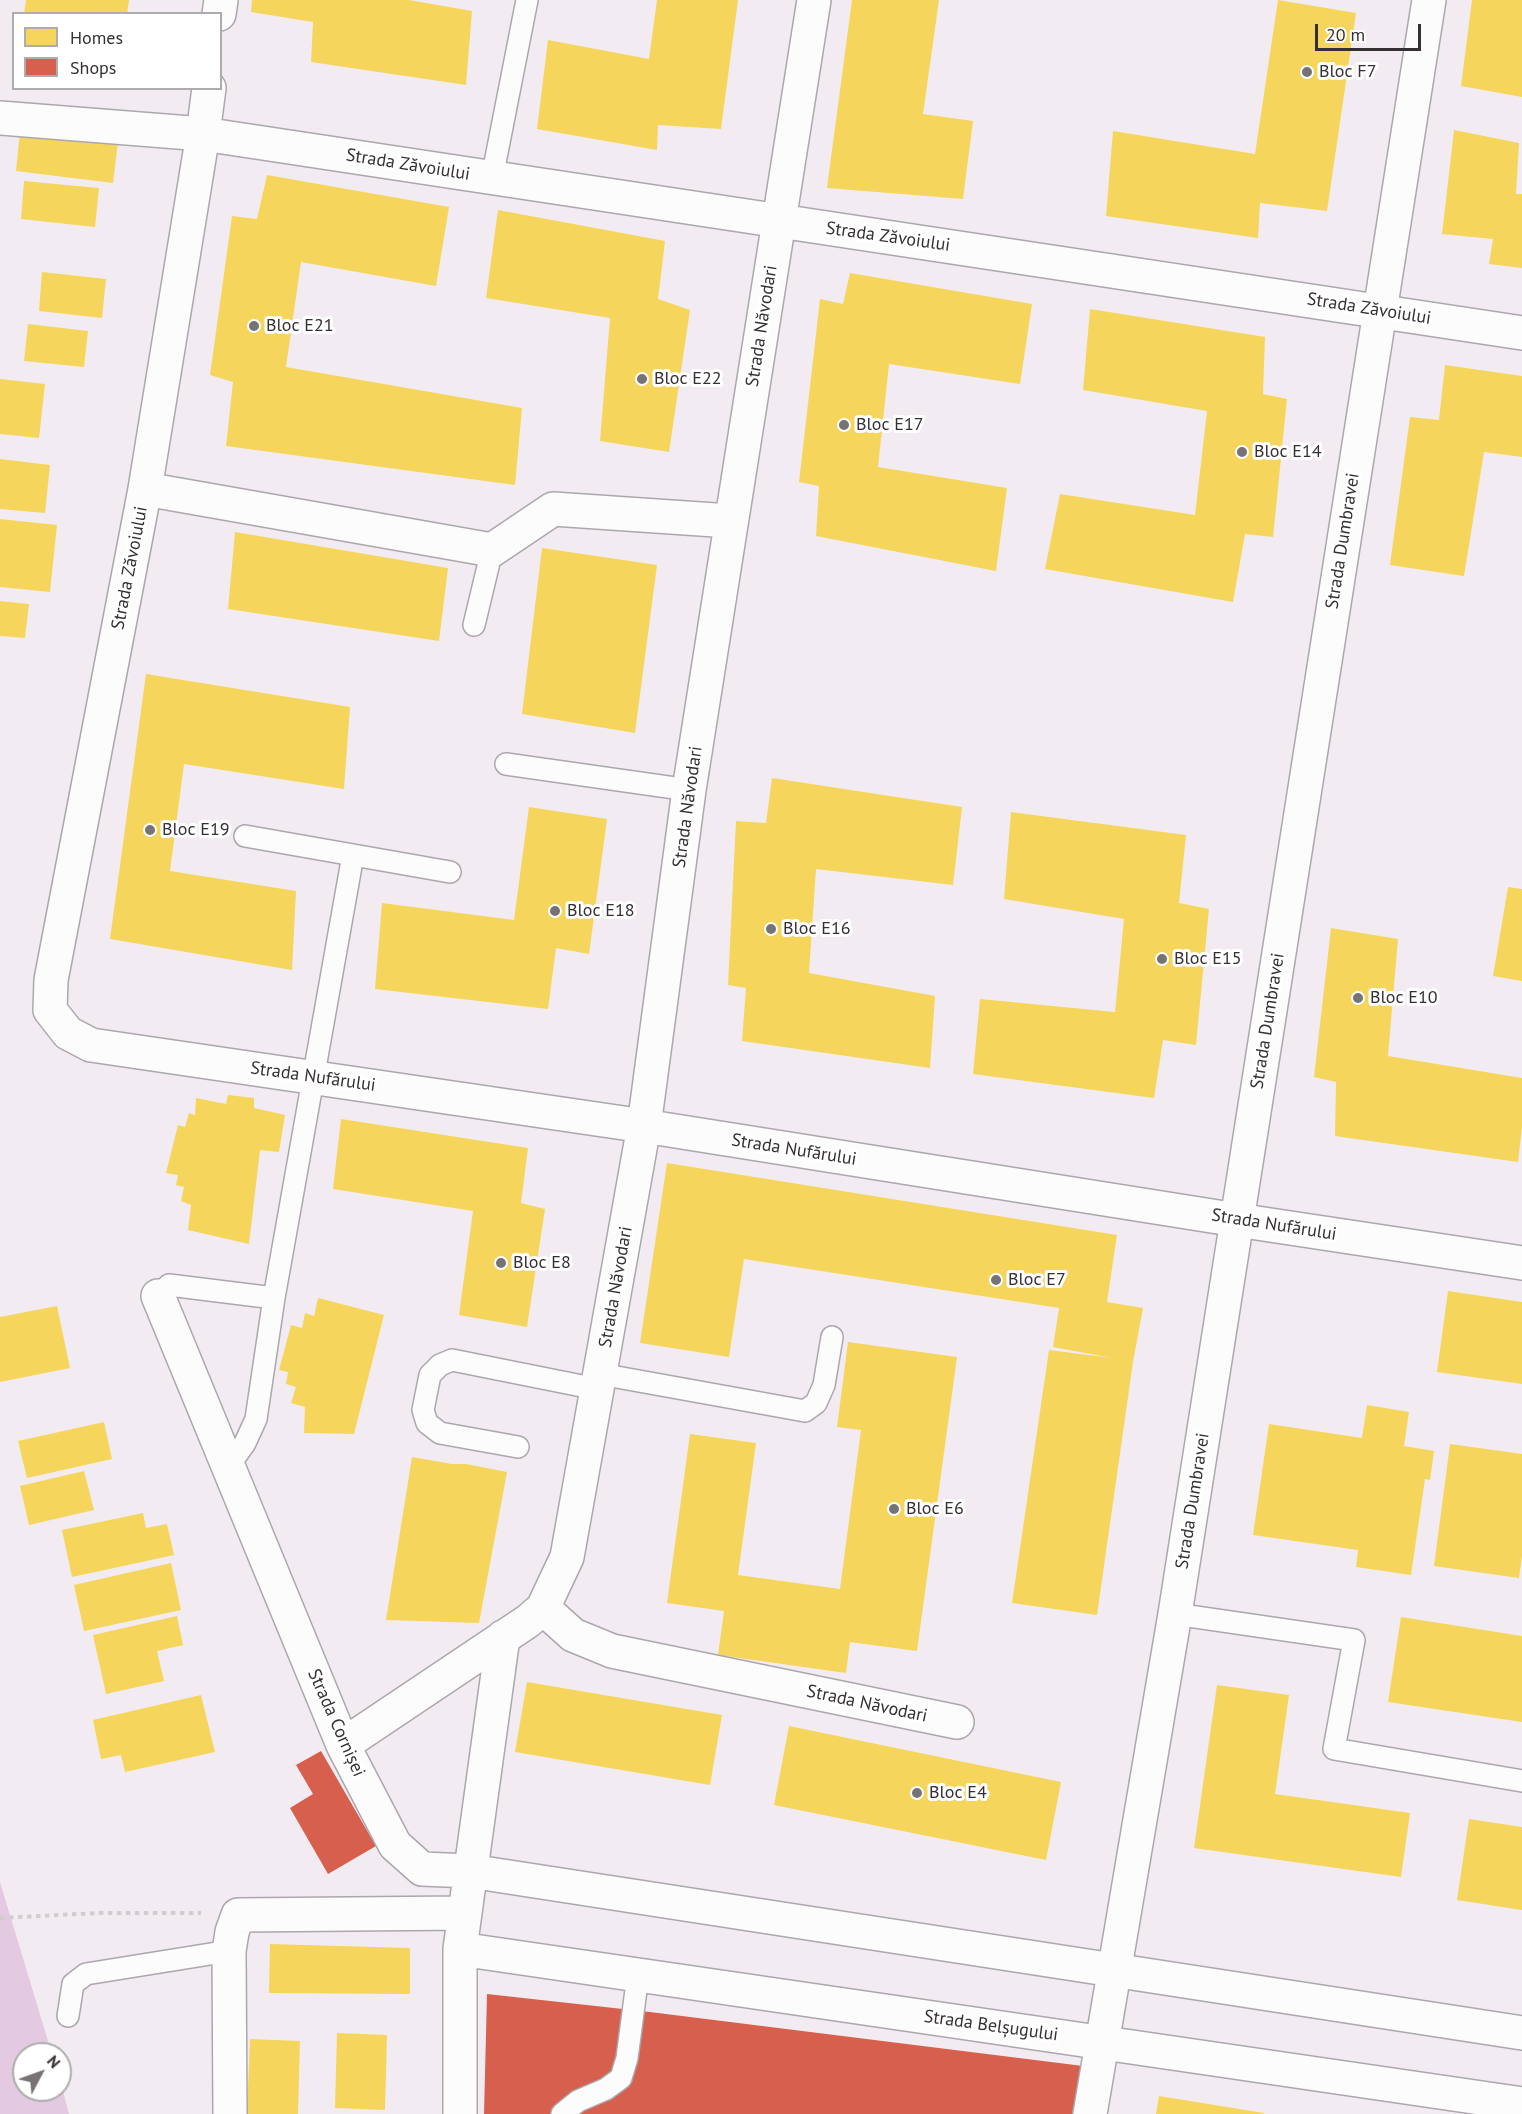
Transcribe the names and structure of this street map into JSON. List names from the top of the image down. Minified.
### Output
{"streets":{"street":["Strada Zăvoiului","Strada Năvodari","Strada Dumbravei","Strada Nufărului","Strada Cornișei","Strada Belșugului"]},"crossings":[["Strada Zăvoiului","Strada Năvodari"],["Strada Zăvoiului","Strada Dumbravei"],["Strada Zăvoiului","Strada Nufărului"],["Strada Năvodari","Strada Nufărului"],["Strada Năvodari","Strada Cornișei"],["Strada Dumbravei","Strada Nufărului"],["Strada Dumbravei","Strada Belșugului"]],"places":["Bloc F7","Bloc E21","Bloc E22","Bloc E17","Bloc E14","Bloc E19","Bloc E18","Bloc E16","Bloc E15","Bloc E10","Bloc E8","Bloc E7","Bloc E6","Bloc E4"],"legend":["Homes","Shops"],"scale_bar":"20 m","north":"top right"}
